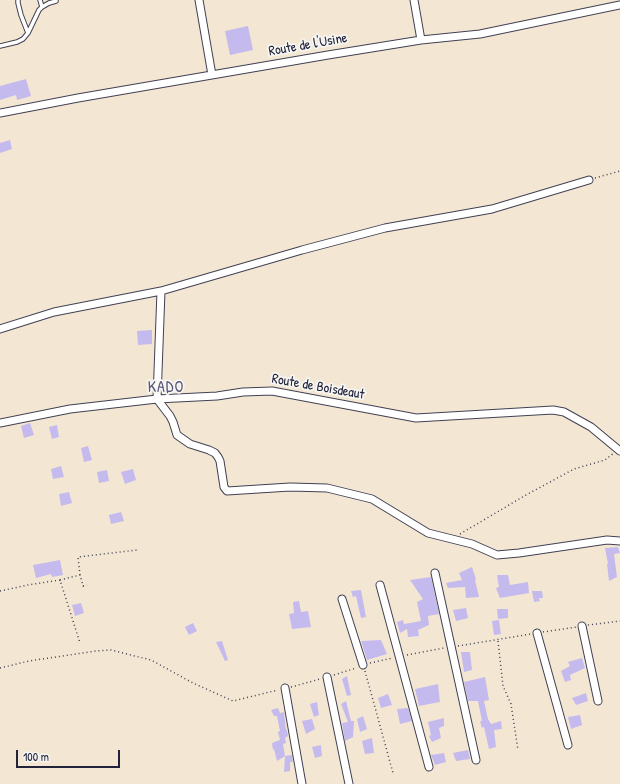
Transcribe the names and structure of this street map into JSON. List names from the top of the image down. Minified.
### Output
{"streets":{"street":["Route de l'Usine","Route de Boisdeaut"]},"districts":["KADO"],"scale_bar":"100 m"}
